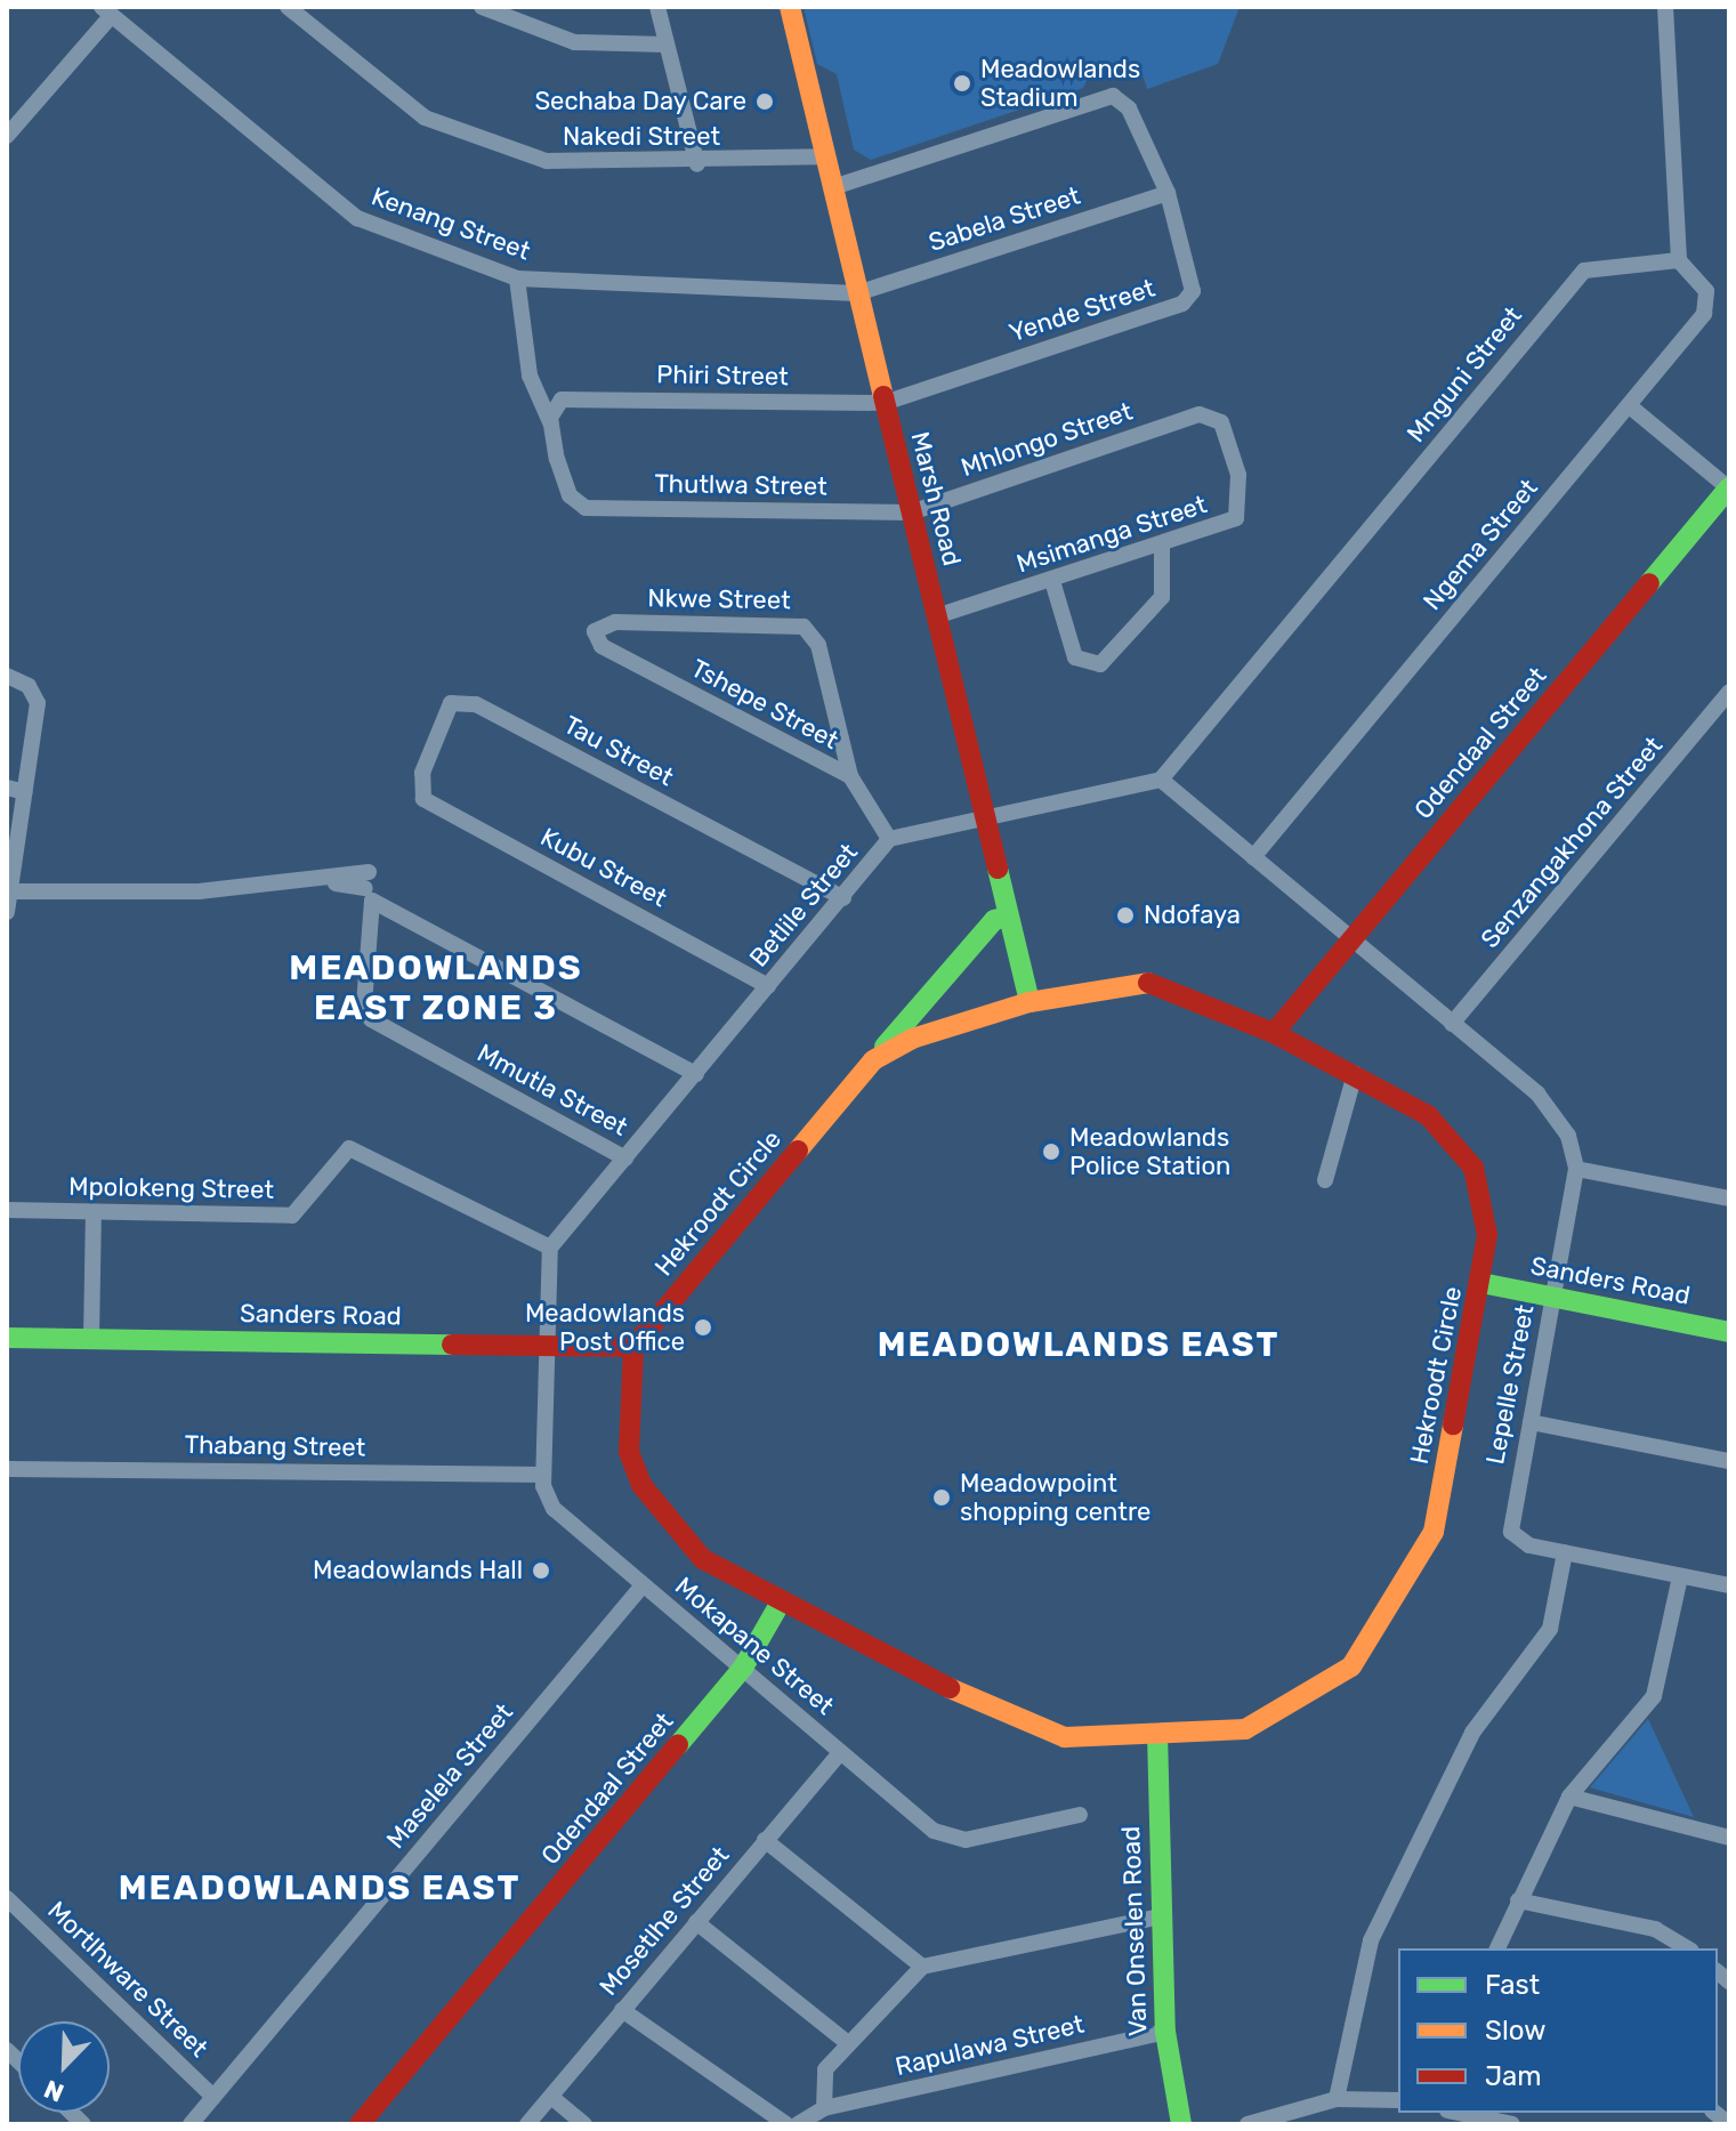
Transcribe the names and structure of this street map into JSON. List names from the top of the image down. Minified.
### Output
{"streets":{"street":["Nakedi Street","Sabela Street","Kenang Street","Yende Street","Mnguni Street","Phiri Street","Mhlongo Street","Thutlwa Street","Marsh Road","Msimanga Street","Ngema Street","Nkwe Street","Tshepe Street","Odendaal Street","Tau Street","Senzangakhona Street","Kubu Street","Betlile Street","Mmutla Street","Mpolokeng Street","Hekroodt Circle","Sanders Road","Lepelle Street","Thabang Street","Mokapane Street","Maselela Street","Mosetlhe Street","Van Onselen Road","Mortlhware Street","Rapulawa Street"]},"crossings":[["Nakedi Street","Marsh Road"],["Sabela Street","Kenang Street"],["Sabela Street","Yende Street"],["Sabela Street","Marsh Road"],["Kenang Street","Marsh Road"],["Yende Street","Phiri Street"],["Yende Street","Marsh Road"],["Mnguni Street","Ngema Street"],["Mnguni Street","Betlile Street"],["Phiri Street","Thutlwa Street"],["Phiri Street","Marsh Road"],["Mhlongo Street","Thutlwa Street"],["Mhlongo Street","Marsh Road"],["Mhlongo Street","Msimanga Street"],["Thutlwa Street","Marsh Road"],["Marsh Road","Msimanga Street"],["Marsh Road","Betlile Street"],["Marsh Road","Hekroodt Circle"],["Nkwe Street","Tshepe Street"],["Tshepe Street","Betlile Street"],["Odendaal Street","Hekroodt Circle"],["Odendaal Street","Mokapane Street"],["Tau Street","Kubu Street"],["Tau Street","Betlile Street"],["Kubu Street","Betlile Street"],["Betlile Street","Mmutla Street"],["Betlile Street","Mpolokeng Street"],["Hekroodt Circle","Sanders Road"],["Hekroodt Circle","Van Onselen Road"],["Sanders Road","Lepelle Street"],["Sanders Road","Mokapane Street"],["Thabang Street","Mokapane Street"],["Mokapane Street","Maselela Street"],["Mokapane Street","Mosetlhe Street"],["Maselela Street","Mortlhware Street"],["Van Onselen Road","Rapulawa Street"]],"districts":["MEADOWLANDS EAST ZONE 3","MEADOWLANDS EAST","MEADOWLANDS EAST"],"places":["Meadowlands Stadium","Sechaba Day Care","Ndofaya","Meadowlands Police Station","Meadowlands Post Office","Meadowpoint shopping centre","Meadowlands Hall"],"legend":["Fast","Slow","Jam"],"north":"bottom left"}
